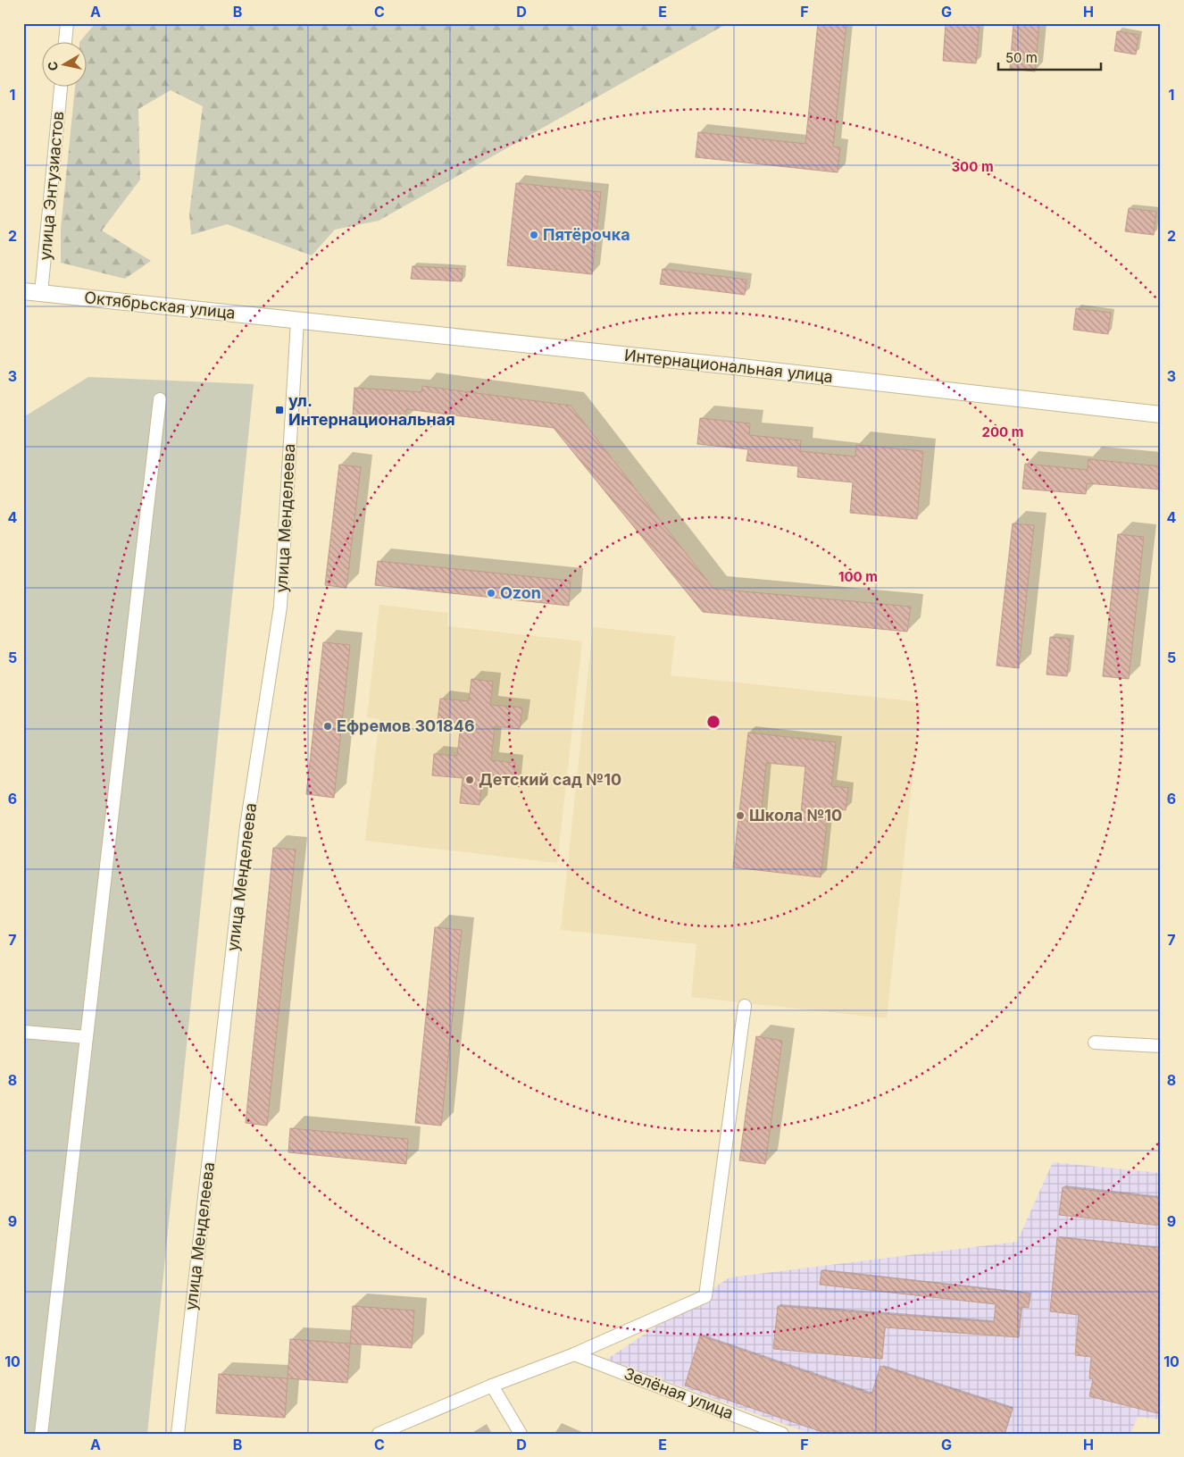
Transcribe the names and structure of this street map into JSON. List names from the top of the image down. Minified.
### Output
{"streets":{"street":["улица Энтузиастов","Октябрьская улица","Интернациональная улица","улица Менделеева","Зелёная улица"]},"crossings":[["улица Энтузиастов","Октябрьская улица"],["Октябрьская улица","Интернациональная улица"],["Октябрьская улица","улица Менделеева"],["Интернациональная улица","улица Менделеева"]],"places":{"other":["Пятёрочка","Ozon","Ефремов 301846","Детский сад №10","Школа №10"],"transit":["ул. Интернациональная"]},"scale_bar":"50 m","north":"left","grid":{"columns":["A","B","C","D","E","F","G","H"],"rows":["1","2","3","4","5","6","7","8","9","10"]},"rings":["300 m","200 m","100 m"]}
